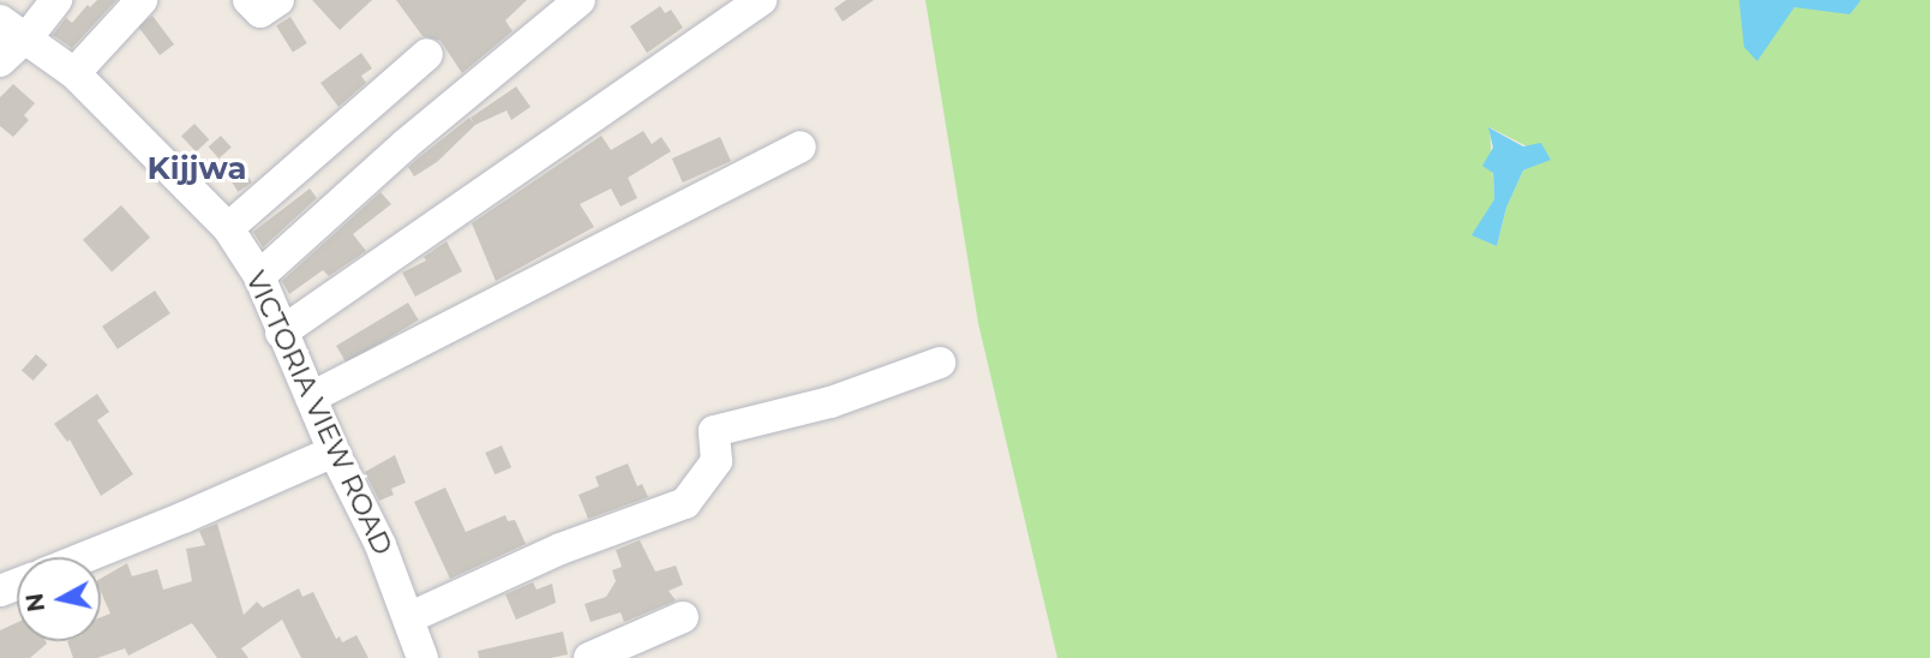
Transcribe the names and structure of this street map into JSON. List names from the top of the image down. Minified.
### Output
{"streets":{"street":["VICTORIA VIEW ROAD"]},"districts":["Kijjwa"],"north":"left"}
